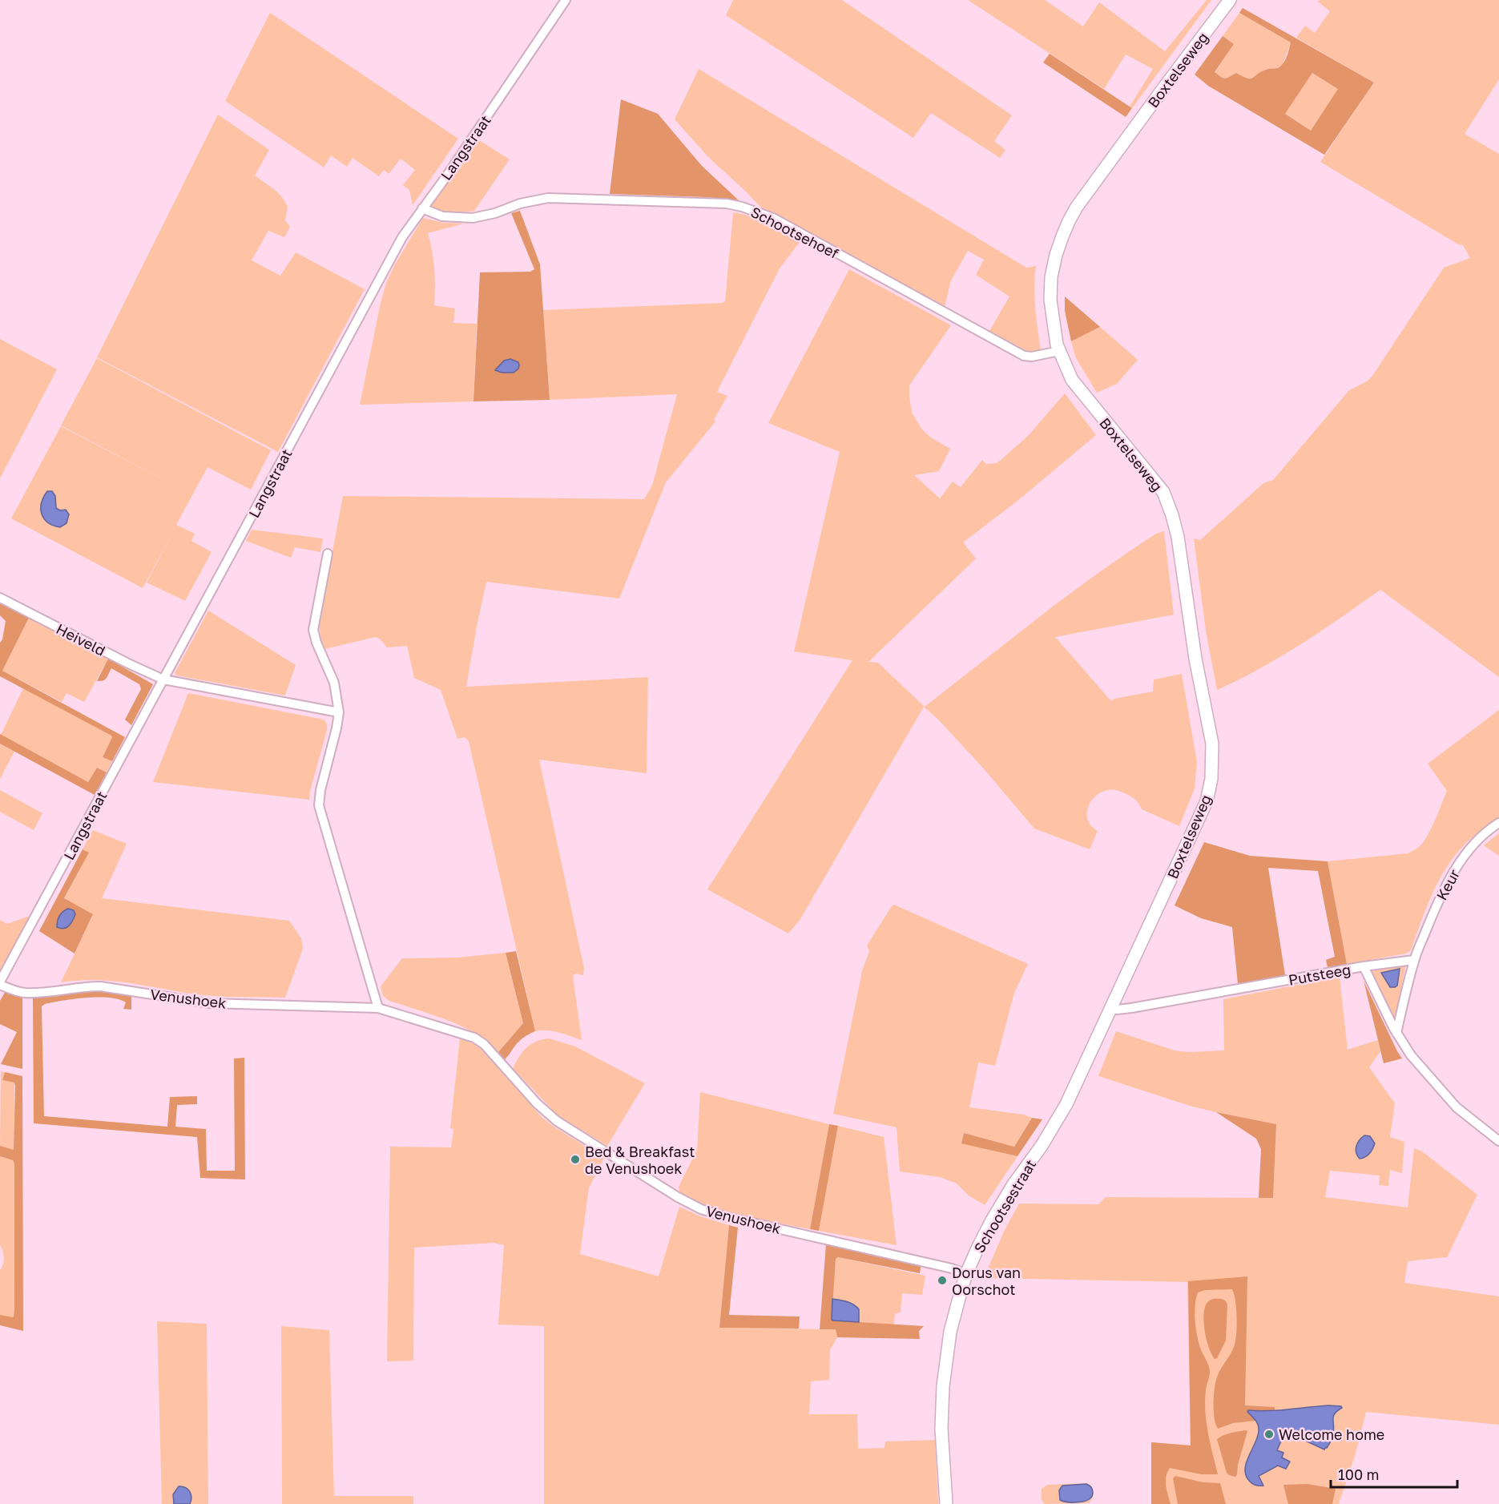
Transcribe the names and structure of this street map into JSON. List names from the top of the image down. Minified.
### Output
{"streets":{"main road":["Boxtelseweg","Schootsestraat"],"street":["Langstraat","Schootsehoef","Heiveld","Keur","Putsteeg","Venushoek"]},"crossings":[["Boxtelseweg","Schootsehoef"],["Boxtelseweg","Putsteeg"],["Boxtelseweg","Schootsestraat"],["Langstraat","Schootsehoef"],["Langstraat","Heiveld"],["Langstraat","Venushoek"],["Keur","Putsteeg"],["Putsteeg","Schootsestraat"],["Venushoek","Schootsestraat"]],"places":["Bed & Breakfast de Venushoek","Dorus van Oorschot","Welcome home"],"scale_bar":"100 m"}
